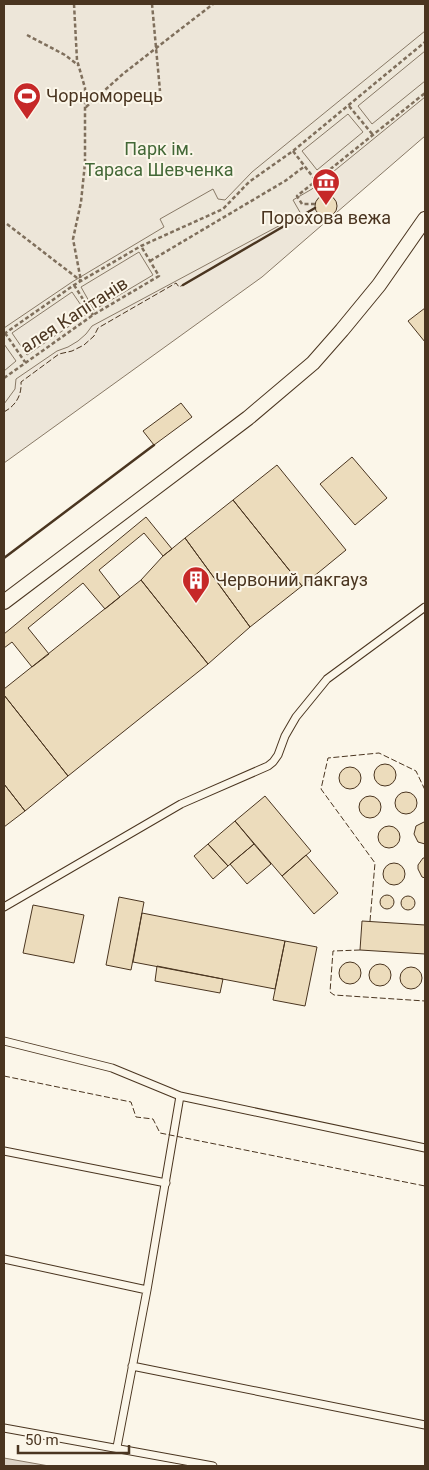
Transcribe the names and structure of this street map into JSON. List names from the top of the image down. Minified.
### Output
{"streets":{"path":["алея Капітанів"]},"parks":["Парк ім. Тараса Шевченка"],"places":{"sports":["Чорноморець"],"museum":["Порохова вежа"],"building":["Червоний пакгауз"]},"scale_bar":"50 m"}
